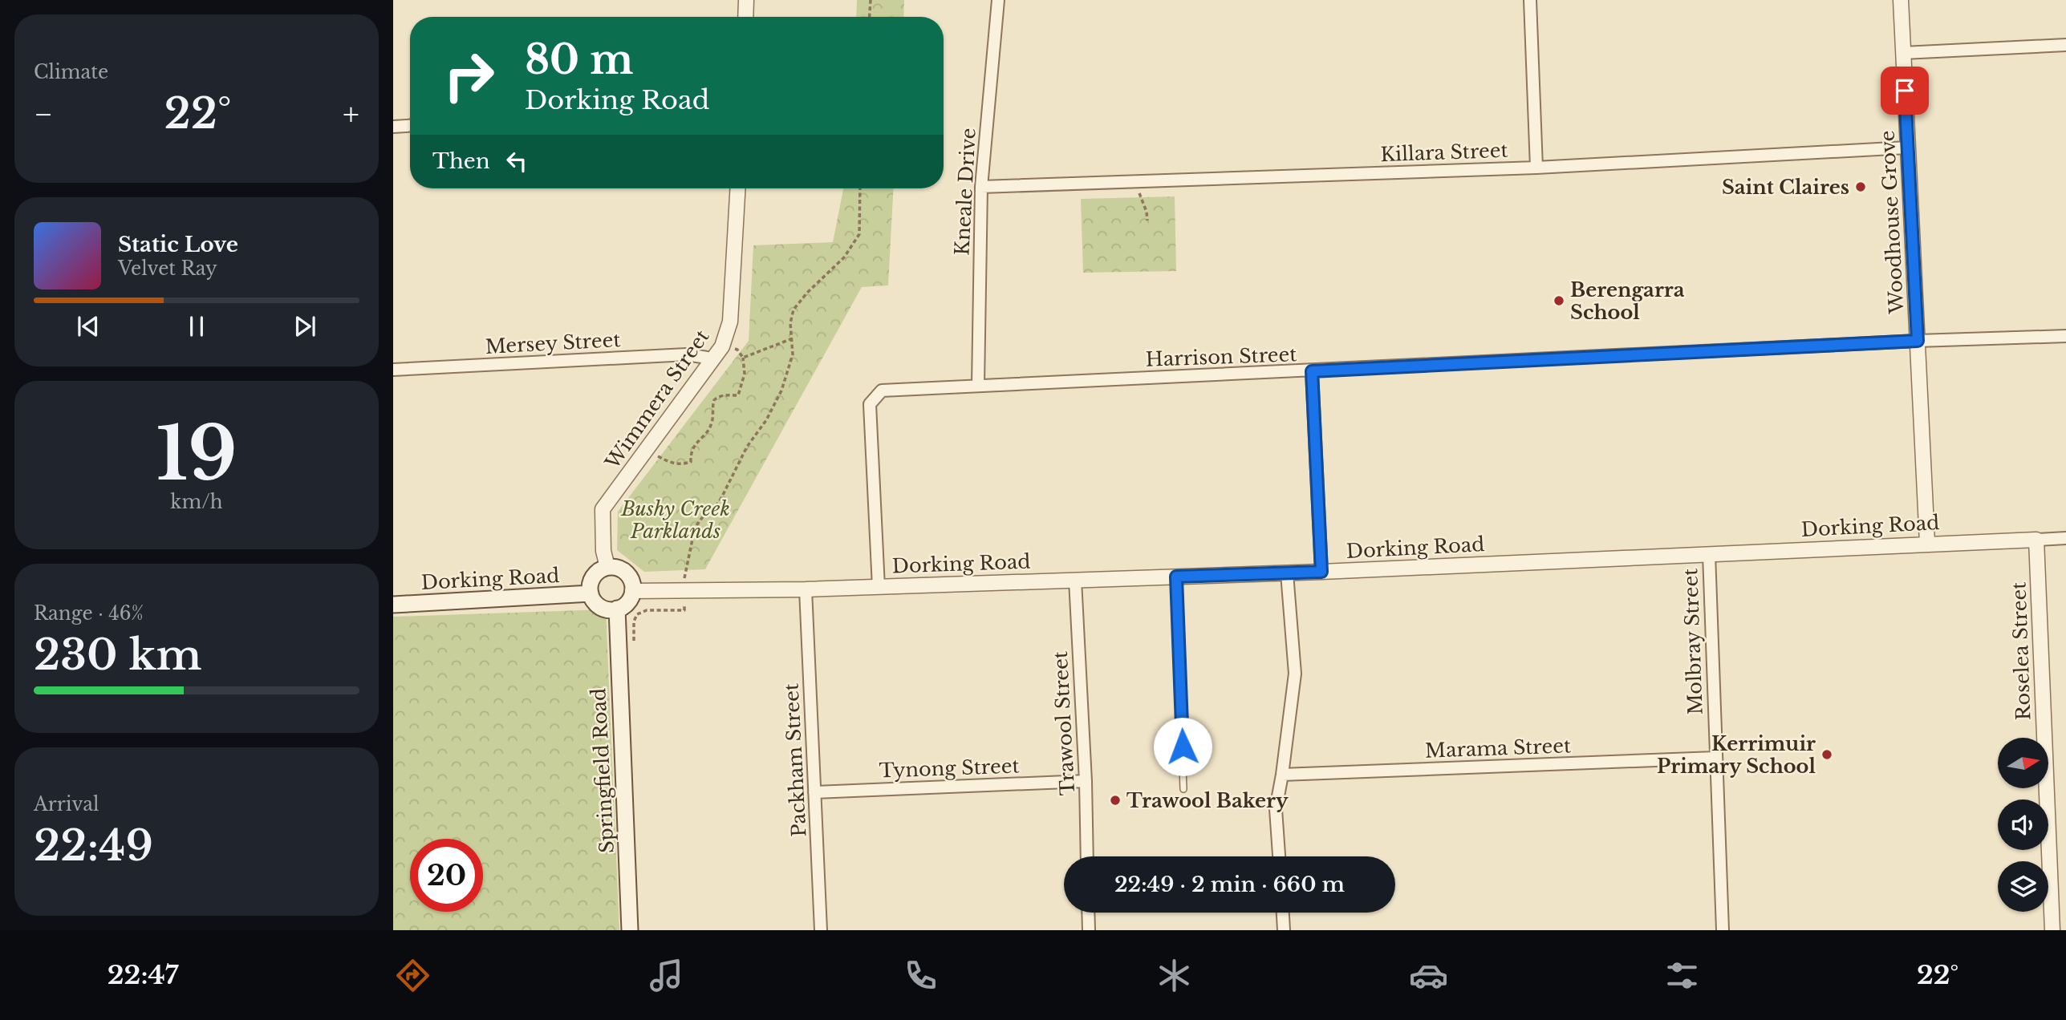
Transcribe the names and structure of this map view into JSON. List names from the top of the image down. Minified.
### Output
{"streets":{"main road":["Dorking Road","Springfield Road"],"street":["Killara Street","Kneale Drive","Woodhouse Grove","Mersey Street","Harrison Street","Wimmera Street","Molbray Street","Roselea Street","Trawool Street","Marama Street","Packham Street","Tynong Street"]},"crossings":[["Killara Street","Kneale Drive"],["Killara Street","Woodhouse Grove"],["Kneale Drive","Harrison Street"],["Woodhouse Grove","Harrison Street"],["Woodhouse Grove","Dorking Road"],["Mersey Street","Wimmera Street"],["Harrison Street","Dorking Road"],["Wimmera Street","Dorking Road"],["Wimmera Street","Springfield Road"],["Dorking Road","Molbray Street"],["Dorking Road","Roselea Street"],["Dorking Road","Trawool Street"],["Dorking Road","Packham Street"],["Dorking Road","Springfield Road"],["Molbray Street","Marama Street"],["Trawool Street","Tynong Street"],["Packham Street","Tynong Street"]],"parks":["Bushy Creek Parklands"],"places":["Saint Claires","Berengarra School","Kerrimuir Primary School","Trawool Bakery"],"north":"right","page":{"tile":["Climate",["19","km/h"],["Range · 46%","230 km"],["Arrival","22:49"]],"turn":["80 m","Dorking Road"],"heat":["−","22°","+"],"then":"Then","song":["Static Love","Velvet Ray"],"limit":"20","trip":"22:49 · 2 min · 660 m","tabs":["22:47","22°"]}}
